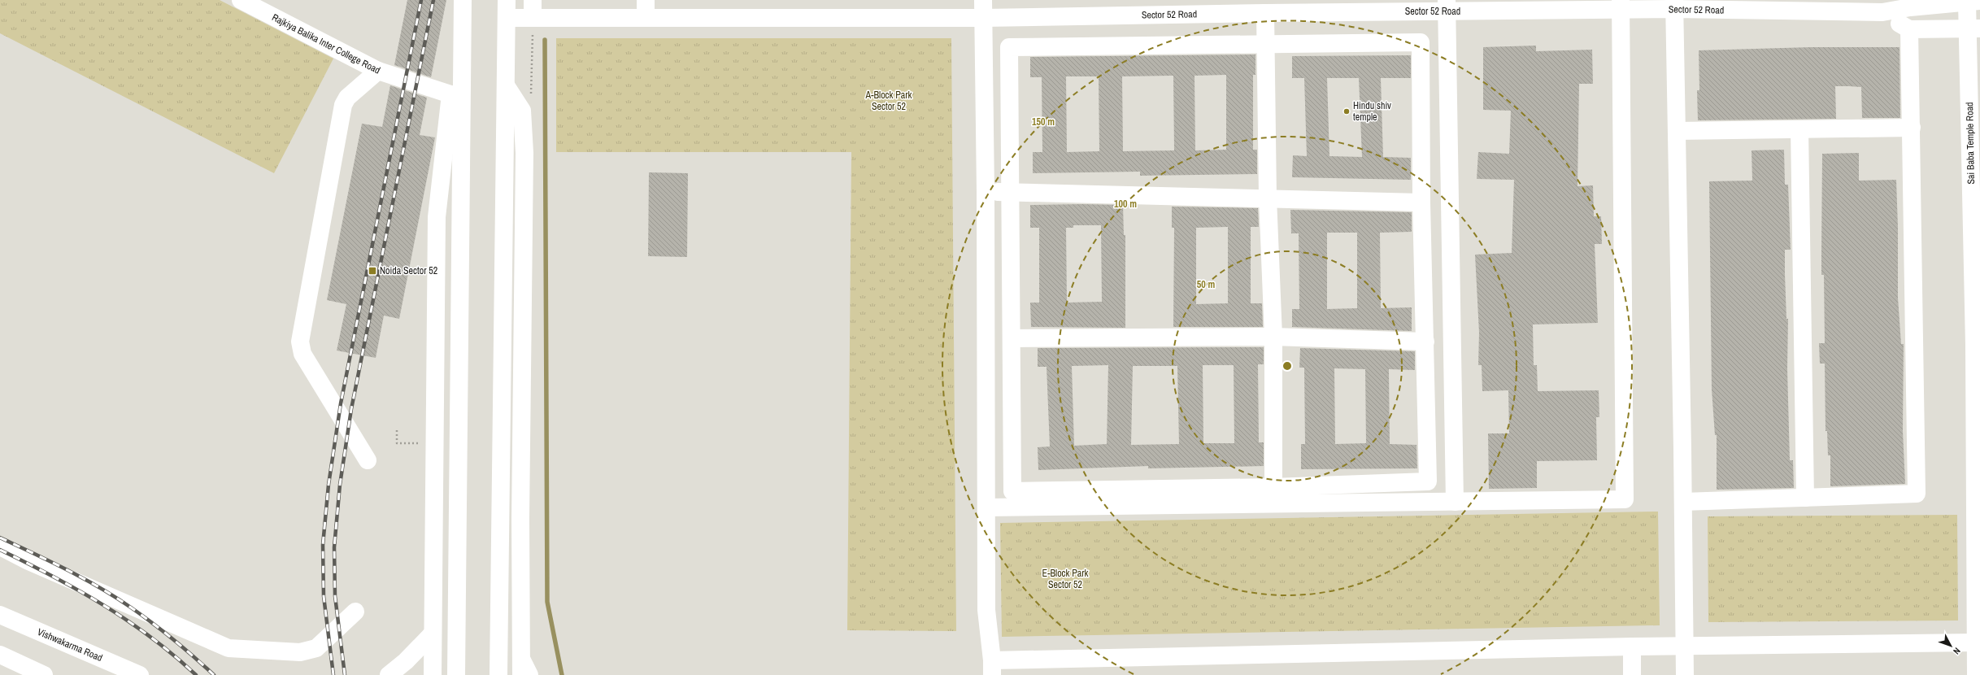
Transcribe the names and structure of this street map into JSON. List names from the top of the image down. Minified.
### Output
{"streets":{"street":["Sector 52 Road","Rajkiya Balika Inter College Road","Sai Baba Temple Road","Vishwakarma Road"]},"crossings":[["Sector 52 Road","Sai Baba Temple Road"]],"parks":["A-Block Park Sector 52","E-Block Park Sector 52"],"places":{"other":["Hindu shiv temple"],"transit":["Noida Sector 52"]},"north":"bottom right","rings":["150 m","100 m","50 m"]}
